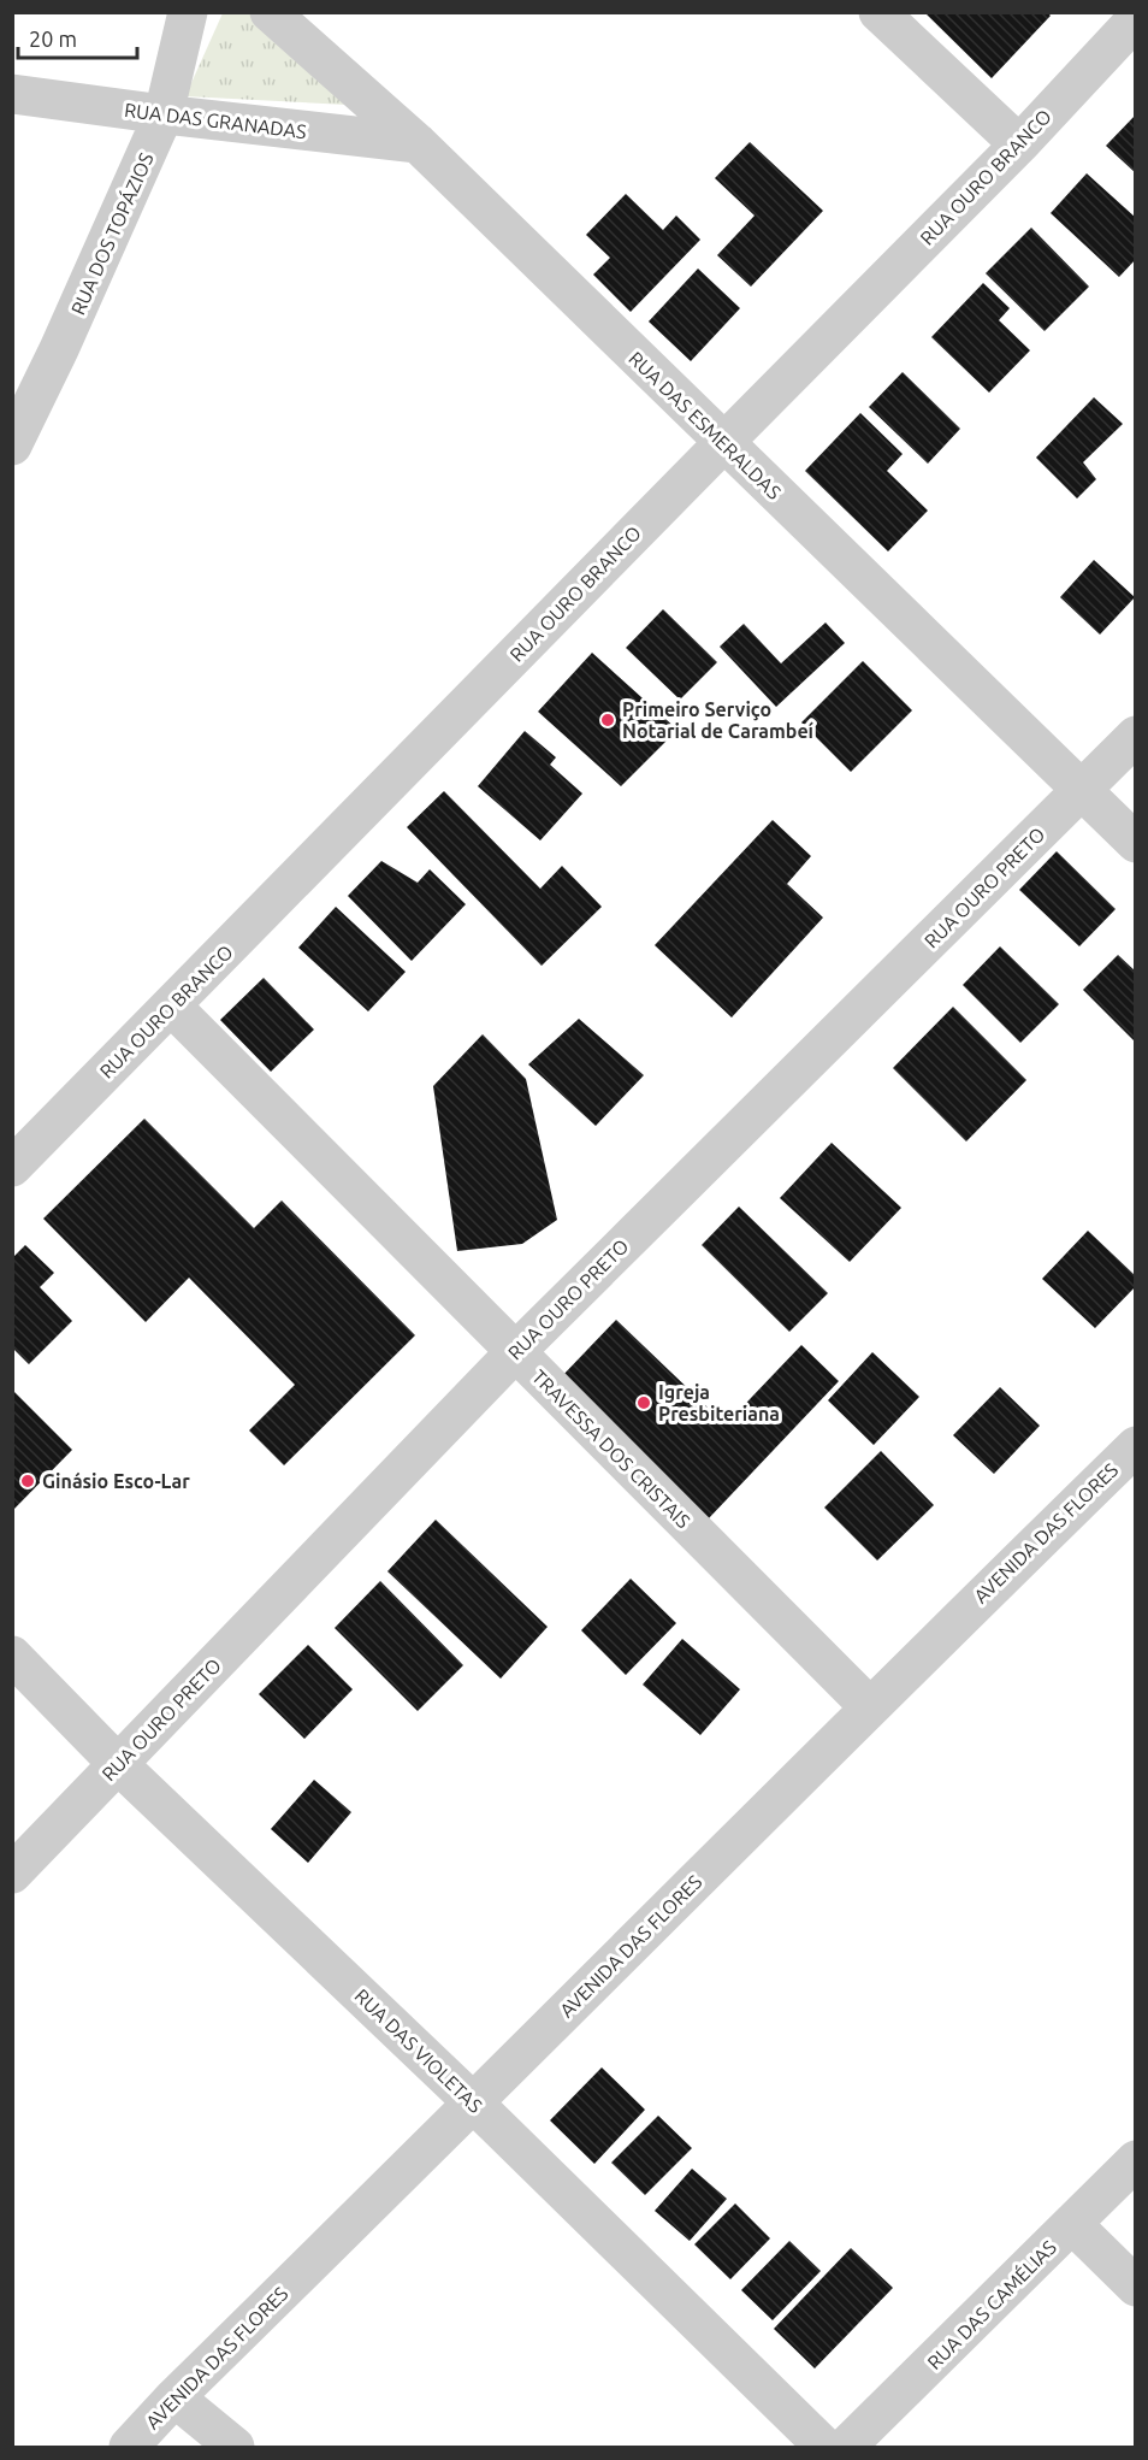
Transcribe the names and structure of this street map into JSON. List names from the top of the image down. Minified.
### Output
{"streets":{"street":["RUA DAS GRANADAS","RUA OURO BRANCO","RUA DOS TOPÁZIOS","RUA DAS ESMERALDAS","RUA OURO PRETO","TRAVESSA DOS CRISTAIS","AVENIDA DAS FLORES","RUA DAS VIOLETAS","RUA DAS CAMÉLIAS"]},"crossings":[["RUA DAS GRANADAS","RUA DOS TOPÁZIOS"],["RUA DAS GRANADAS","RUA DAS ESMERALDAS"],["RUA OURO BRANCO","RUA DAS ESMERALDAS"],["RUA OURO BRANCO","TRAVESSA DOS CRISTAIS"],["RUA DAS ESMERALDAS","RUA OURO PRETO"],["RUA OURO PRETO","TRAVESSA DOS CRISTAIS"],["RUA OURO PRETO","RUA DAS VIOLETAS"],["TRAVESSA DOS CRISTAIS","AVENIDA DAS FLORES"],["AVENIDA DAS FLORES","RUA DAS VIOLETAS"]],"places":["Primeiro Serviço Notarial de Carambeí","Igreja Presbiteriana","Ginásio Esco-Lar"],"scale_bar":"20 m"}
